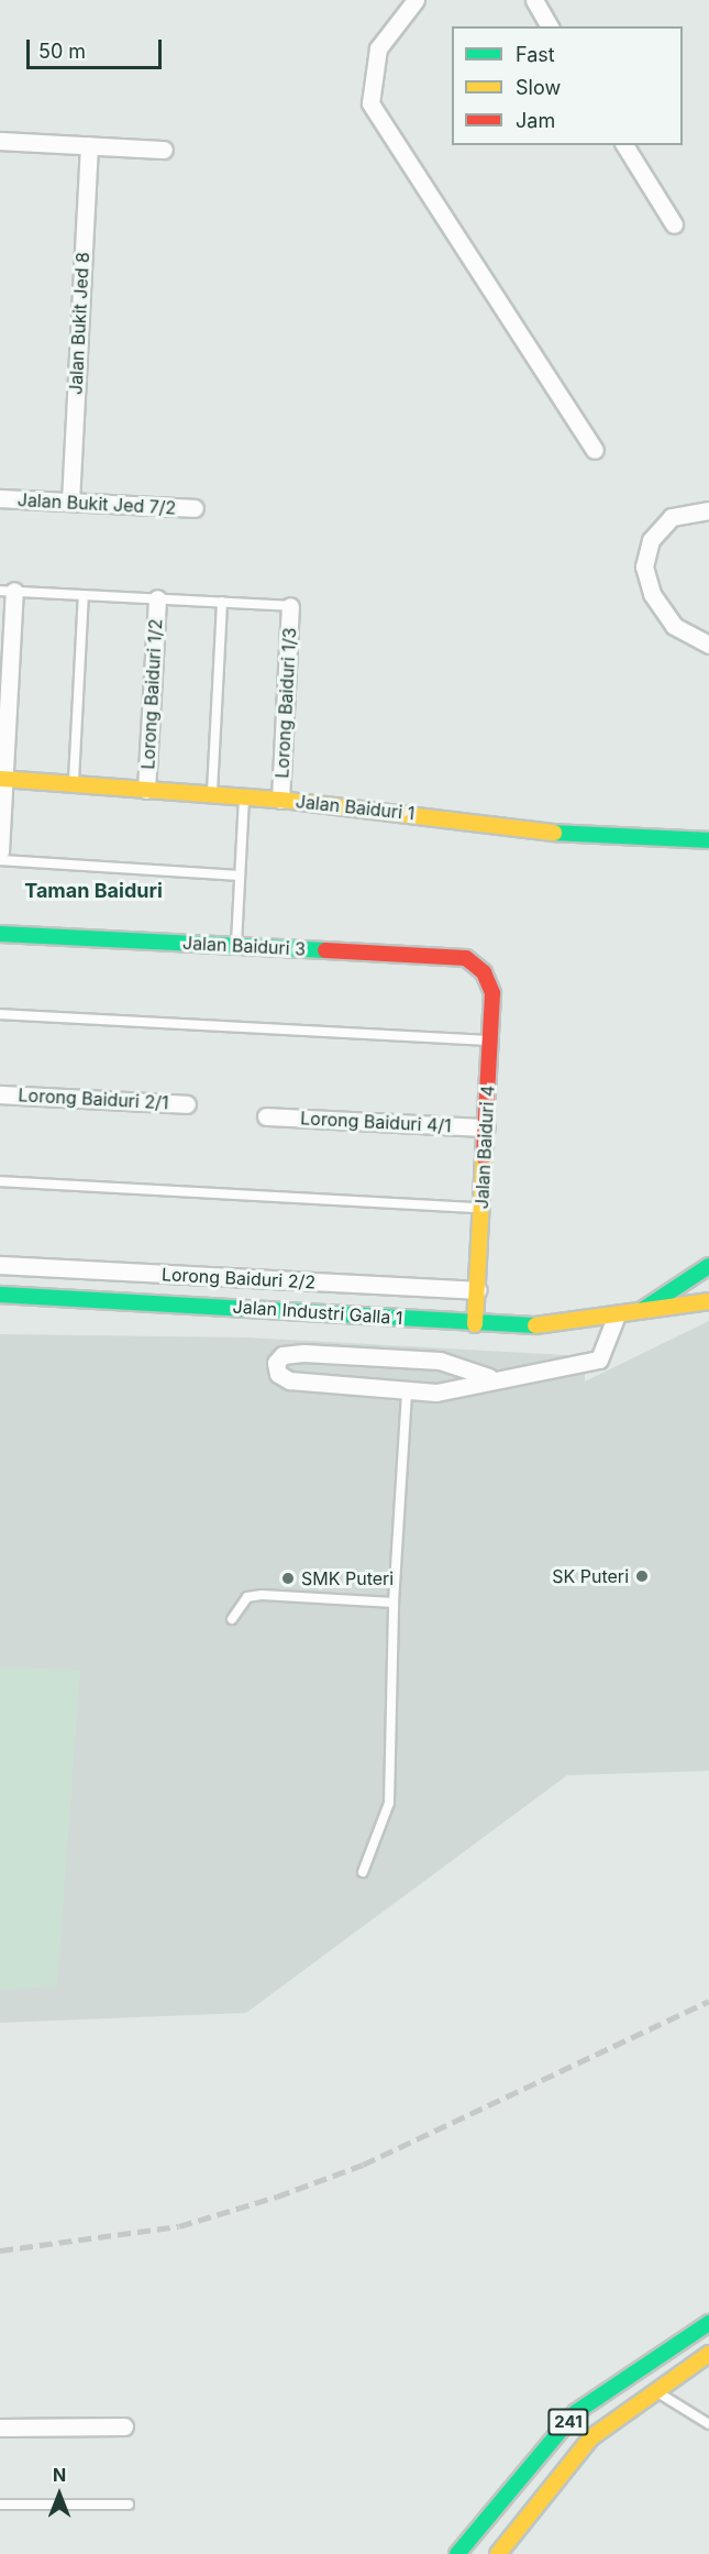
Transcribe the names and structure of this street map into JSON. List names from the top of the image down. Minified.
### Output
{"streets":{"main road":["Jalan Baiduri 1","Jalan Baiduri 3","Jalan Baiduri 4","Jalan Industri Galla 1","241"],"street":["Jalan Bukit Jed 8","Jalan Bukit Jed 7/2","Lorong Baiduri 1/2","Lorong Baiduri 1/3","Lorong Baiduri 2/1","Lorong Baiduri 4/1","Lorong Baiduri 2/2"]},"crossings":[["Jalan Bukit Jed 8","Jalan Bukit Jed 7/2"],["Lorong Baiduri 1/2","Jalan Baiduri 1"],["Lorong Baiduri 1/3","Jalan Baiduri 1"],["Jalan Baiduri 3","Jalan Baiduri 4"],["Lorong Baiduri 4/1","Jalan Baiduri 4"],["Jalan Baiduri 4","Lorong Baiduri 2/2"],["Jalan Baiduri 4","Jalan Industri Galla 1"]],"districts":["Taman Baiduri"],"places":["SK Puteri","SMK Puteri"],"legend":["Fast","Slow","Jam"],"scale_bar":"50 m","north":"top"}
